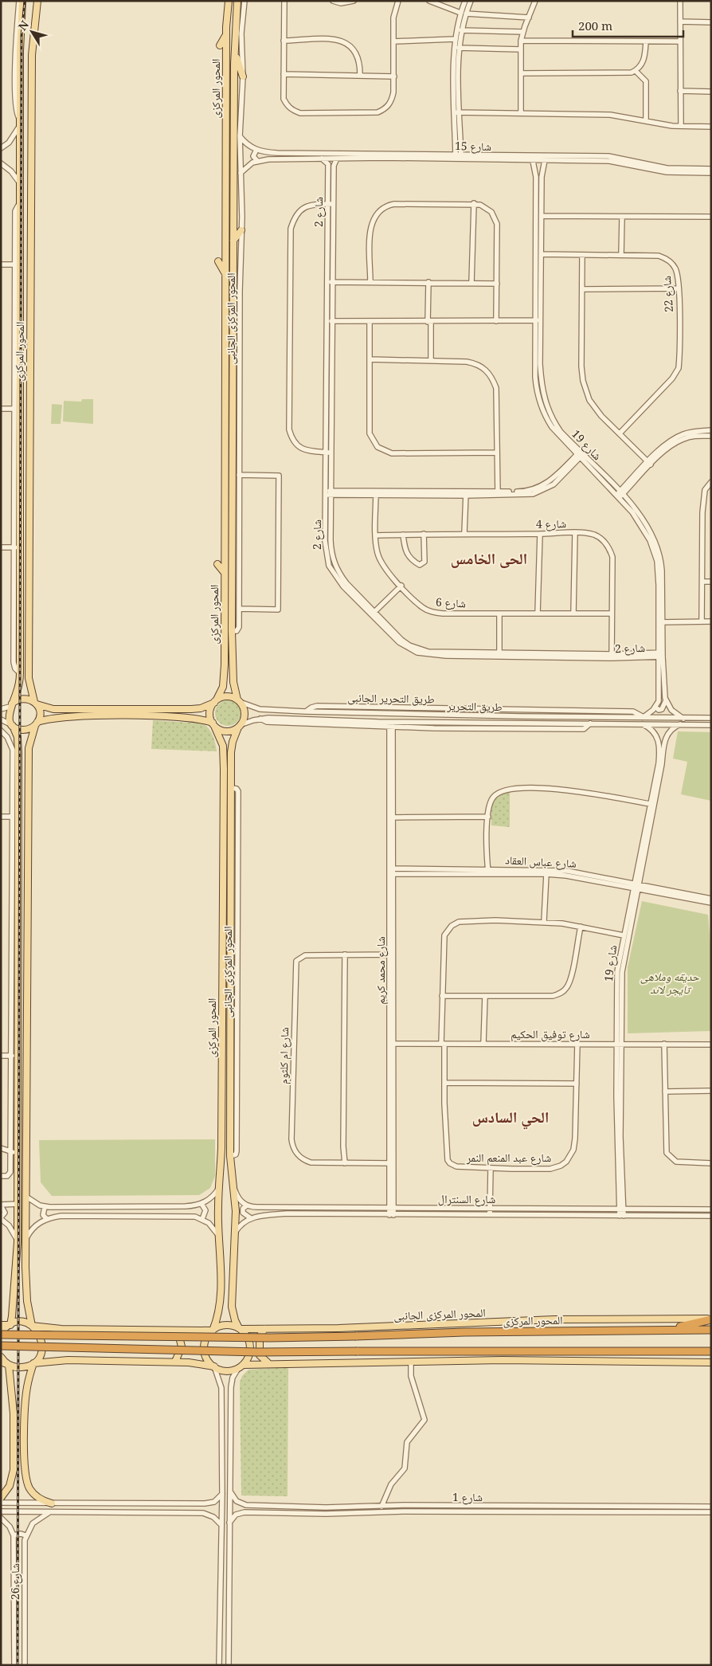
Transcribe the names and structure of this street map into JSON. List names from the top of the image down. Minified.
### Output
{"streets":{"highway":["المحور المركزى"],"main road":["المحور المركزى الجانبى"],"street":["شارع 15","شارع 2","شارع 22","شارع 19","شارع 4","شارع 6","طريق التحرير الجانبى","طريق التحرير","شارع عباس العقاد","شارع محمد كريم","شارع توفيق الحكيم","شارع ام كلثوم","شارع عبد المنعم النمر","شارع السنترال","شارع 1","شارع 26"]},"crossings":[["المحور المركزى","المحور المركزى الجانبى"],["المحور المركزى","طريق التحرير"],["شارع 15","شارع 2"],["شارع 15","المحور المركزى الجانبى"],["شارع 15","شارع 19"],["شارع 2","شارع 19"],["شارع 2","شارع 4"],["شارع 22","شارع 19"],["شارع 19","شارع عباس العقاد"],["شارع 19","شارع توفيق الحكيم"],["شارع 19","شارع عبد المنعم النمر"],["شارع 19","شارع السنترال"],["شارع 4","شارع 6"],["طريق التحرير الجانبى","طريق التحرير"],["شارع عباس العقاد","شارع محمد كريم"],["شارع محمد كريم","شارع توفيق الحكيم"],["شارع محمد كريم","شارع ام كلثوم"],["شارع محمد كريم","شارع السنترال"],["شارع توفيق الحكيم","شارع عبد المنعم النمر"]],"districts":["الحى الخامس","الحي السادس"],"parks":["حديقه وملاهى تايجر لاند"],"scale_bar":"200 m","north":"top left"}
